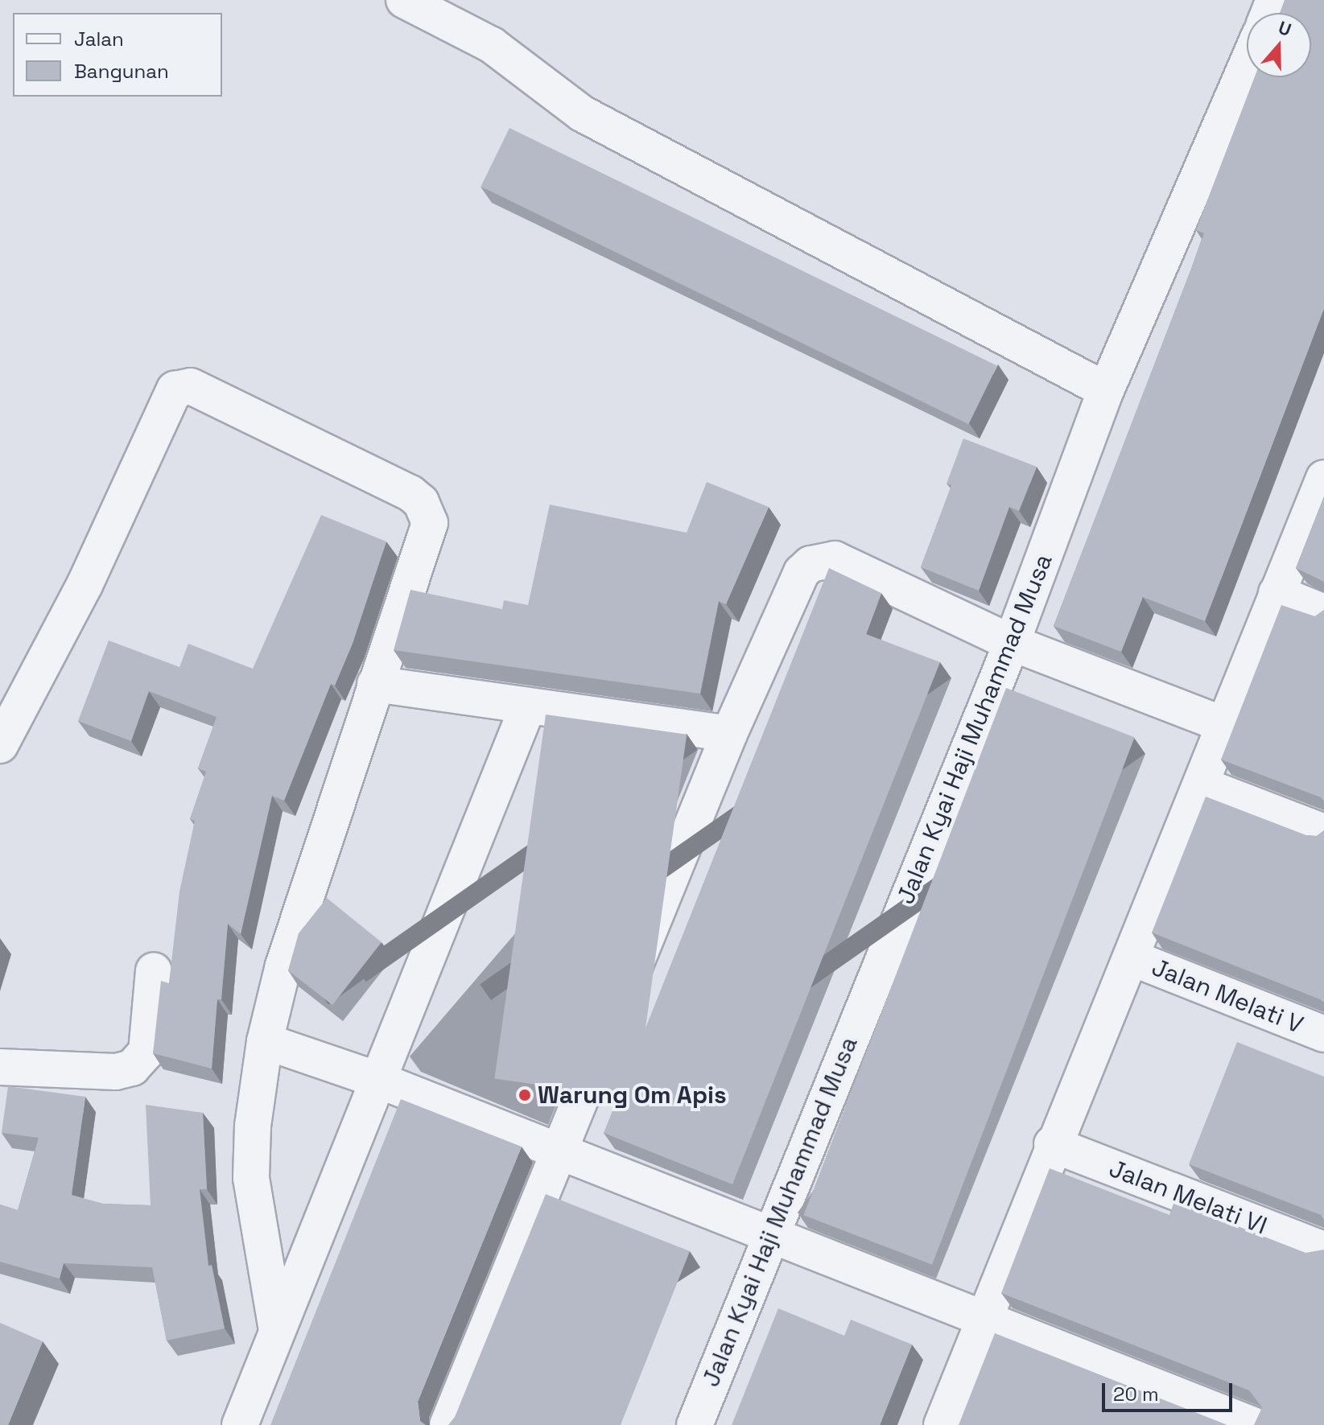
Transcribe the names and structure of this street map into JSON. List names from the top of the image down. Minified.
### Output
{"streets":{"street":["Jalan Kyai Haji Muhammad Musa","Jalan Melati V","Jalan Melati VI"]},"places":["Warung Om Apis"],"legend":["Jalan","Bangunan"],"scale_bar":"20 m","north":"top"}
